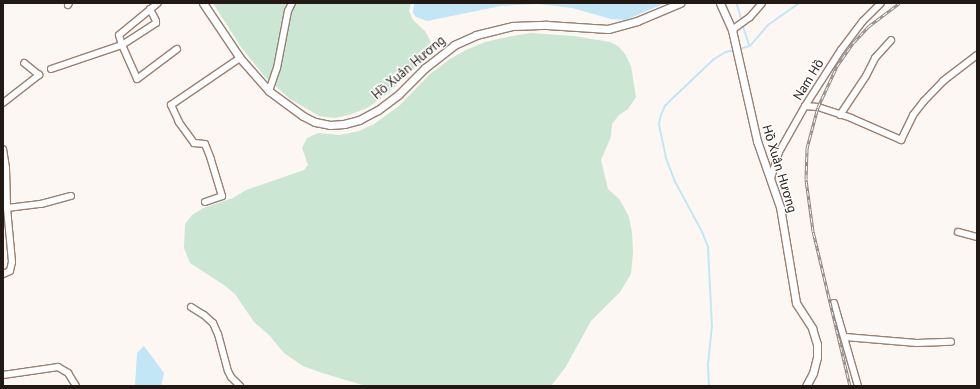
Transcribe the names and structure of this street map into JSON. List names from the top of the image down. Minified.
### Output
{"streets":{"main road":["Hồ Xuân Hương"],"street":["Nam Hồ"]},"crossings":[["Hồ Xuân Hương","Nam Hồ"]]}
